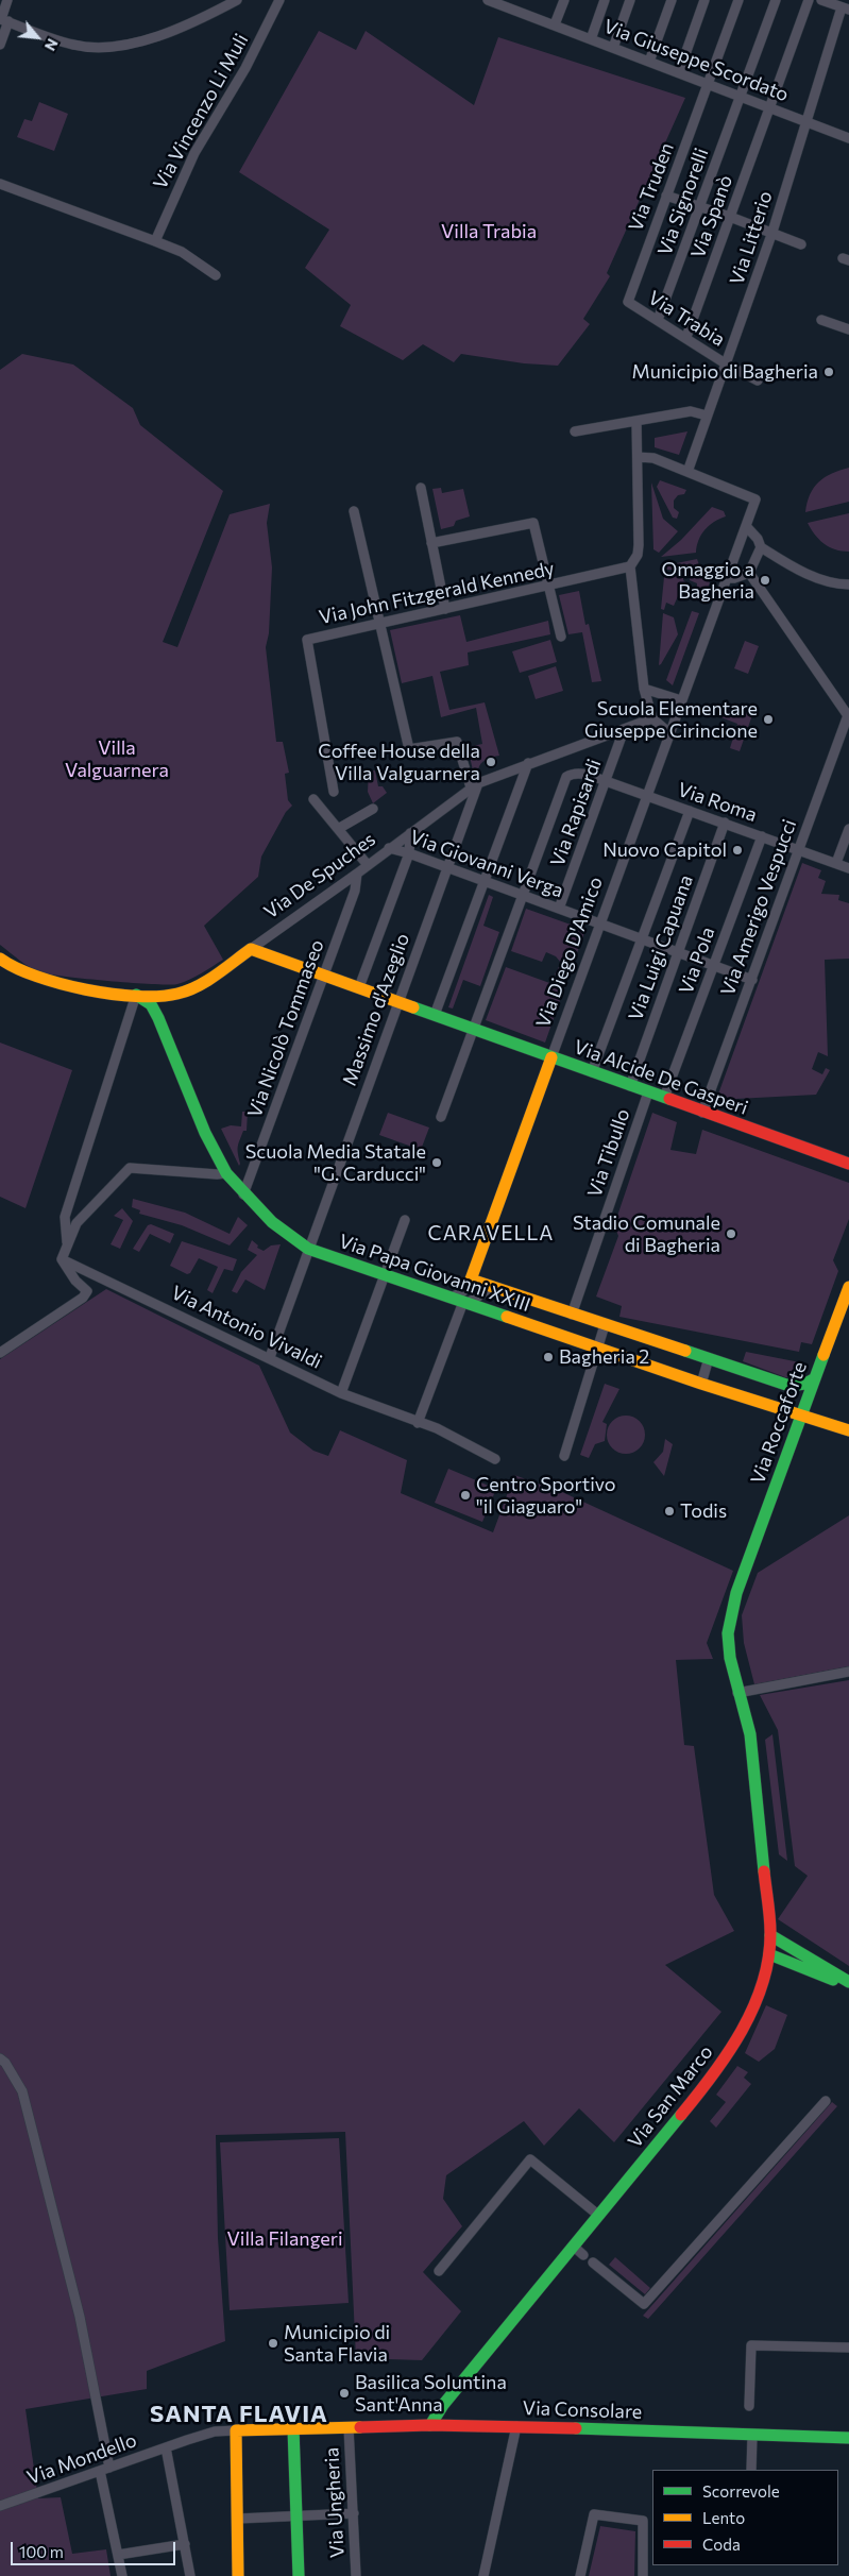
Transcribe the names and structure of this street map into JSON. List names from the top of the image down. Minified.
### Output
{"streets":{"street":["Via Giuseppe Scordato","Via Vincenzo Li Muli","Via Truden","Via Signorelli","Via Spanò","Via Litterio","Via Trabia","Via John Fitzgerald Kennedy","Via Roma","Via Rapisardi","Via Giovanni Verga","Via De Spuches","Via Amerigo Vespucci","Via Luigi Capuana","Via Diego D'Amico","Via Pola","Massimo d'Azeglio","Via Nicolò Tommaseo","Via Alcide De Gasperi","Via Tibullo","Via Papa Giovanni XXIII","Via Antonio Vivaldi","Via Roccaforte","Via San Marco","Via Consolare","Via Mondello","Via Ungheria"]},"crossings":[["Via Giuseppe Scordato","Via Truden"],["Via Giuseppe Scordato","Via Signorelli"],["Via Giuseppe Scordato","Via Spanò"],["Via Giuseppe Scordato","Via Litterio"],["Via Truden","Via Trabia"],["Via Signorelli","Via Trabia"],["Via Spanò","Via Trabia"],["Via Litterio","Via Trabia"],["Via Litterio","Via Diego D'Amico"],["Via Roma","Via Rapisardi"],["Via Roma","Via Giovanni Verga"],["Via Roma","Via Amerigo Vespucci"],["Via Roma","Via Luigi Capuana"],["Via Roma","Via Diego D'Amico"],["Via Roma","Via Pola"],["Via Rapisardi","Via Giovanni Verga"],["Via Rapisardi","Via De Spuches"],["Via Giovanni Verga","Via De Spuches"],["Via Giovanni Verga","Via Amerigo Vespucci"],["Via Giovanni Verga","Via Luigi Capuana"],["Via Giovanni Verga","Via Diego D'Amico"],["Via Giovanni Verga","Via Pola"],["Via Giovanni Verga","Massimo d'Azeglio"],["Via De Spuches","Massimo d'Azeglio"],["Via De Spuches","Via Nicolò Tommaseo"],["Via De Spuches","Via Alcide De Gasperi"],["Via De Spuches","Via Papa Giovanni XXIII"],["Via Amerigo Vespucci","Via Alcide De Gasperi"],["Via Luigi Capuana","Via Alcide De Gasperi"],["Via Diego D'Amico","Via Alcide De Gasperi"],["Via Diego D'Amico","Via Papa Giovanni XXIII"],["Via Pola","Via Alcide De Gasperi"],["Massimo d'Azeglio","Via Alcide De Gasperi"],["Massimo d'Azeglio","Via Papa Giovanni XXIII"],["Massimo d'Azeglio","Via Antonio Vivaldi"],["Via Nicolò Tommaseo","Via Alcide De Gasperi"],["Via Nicolò Tommaseo","Via Papa Giovanni XXIII"],["Via Alcide De Gasperi","Via Tibullo"],["Via Tibullo","Via Papa Giovanni XXIII"],["Via Papa Giovanni XXIII","Via Roccaforte"],["Via Roccaforte","Via San Marco"],["Via San Marco","Via Consolare"],["Via Consolare","Via Mondello"],["Via Consolare","Via Ungheria"]],"districts":["CARAVELLA","SANTA FLAVIA"],"parks":["Villa Trabia","Villa Valguarnera","Villa Filangeri"],"places":["Municipio di Bagheria","Omaggio a Bagheria","Scuola Elementare Giuseppe Cirincione","Coffee House della Villa Valguarnera","Nuovo Capitol","Scuola Media Statale \"G. Carducci\"","Stadio Comunale di Bagheria","Bagheria 2","Centro Sportivo \"il Giaguaro\"","Todis","Municipio di Santa Flavia","Basilica Soluntina Sant'Anna"],"legend":["Scorrevole","Lento","Coda"],"scale_bar":"100 m","north":"bottom right"}
